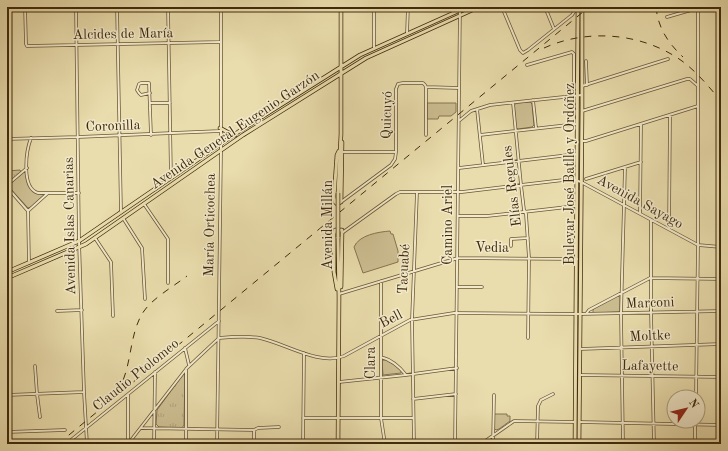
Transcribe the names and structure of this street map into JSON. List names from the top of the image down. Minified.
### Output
{"streets":{"main road":["Avenida General Eugenio Garzón","Bulevar José Batlle y Ordóñez","Avenida Millán"],"street":["Alcides de María","Quicuyó","Coronilla","Elías Regules","Avenida Sayago","María Orticochea","Camino Ariel","Avenida Islas Canarias","Vedia","Tacuabé","Marconi","Bell","Moltke","Clara","Lafayette","Claudio Ptolomeo"]},"crossings":[["Alcides de María","María Orticochea"],["Alcides de María","Avenida Islas Canarias"],["Quicuyó","Camino Ariel"],["Coronilla","María Orticochea"],["Coronilla","Avenida Islas Canarias"],["Avenida General Eugenio Garzón","María Orticochea"],["Avenida General Eugenio Garzón","Camino Ariel"],["Avenida General Eugenio Garzón","Avenida Islas Canarias"],["Bulevar José Batlle y Ordóñez","Avenida Sayago"],["Bulevar José Batlle y Ordóñez","Vedia"],["Bulevar José Batlle y Ordóñez","Marconi"],["Bulevar José Batlle y Ordóñez","Bell"],["Bulevar José Batlle y Ordóñez","Moltke"],["Bulevar José Batlle y Ordóñez","Lafayette"],["Elías Regules","Avenida Sayago"],["Elías Regules","Vedia"],["Elías Regules","Bell"],["Avenida Sayago","Camino Ariel"],["Avenida Sayago","Tacuabé"],["María Orticochea","Bell"],["María Orticochea","Claudio Ptolomeo"],["Avenida Millán","Vedia"],["Avenida Millán","Bell"],["Camino Ariel","Vedia"],["Camino Ariel","Bell"],["Avenida Islas Canarias","Claudio Ptolomeo"],["Vedia","Tacuabé"],["Vedia","Clara"],["Tacuabé","Bell"],["Marconi","Bell"],["Bell","Clara"]],"north":"top right"}
